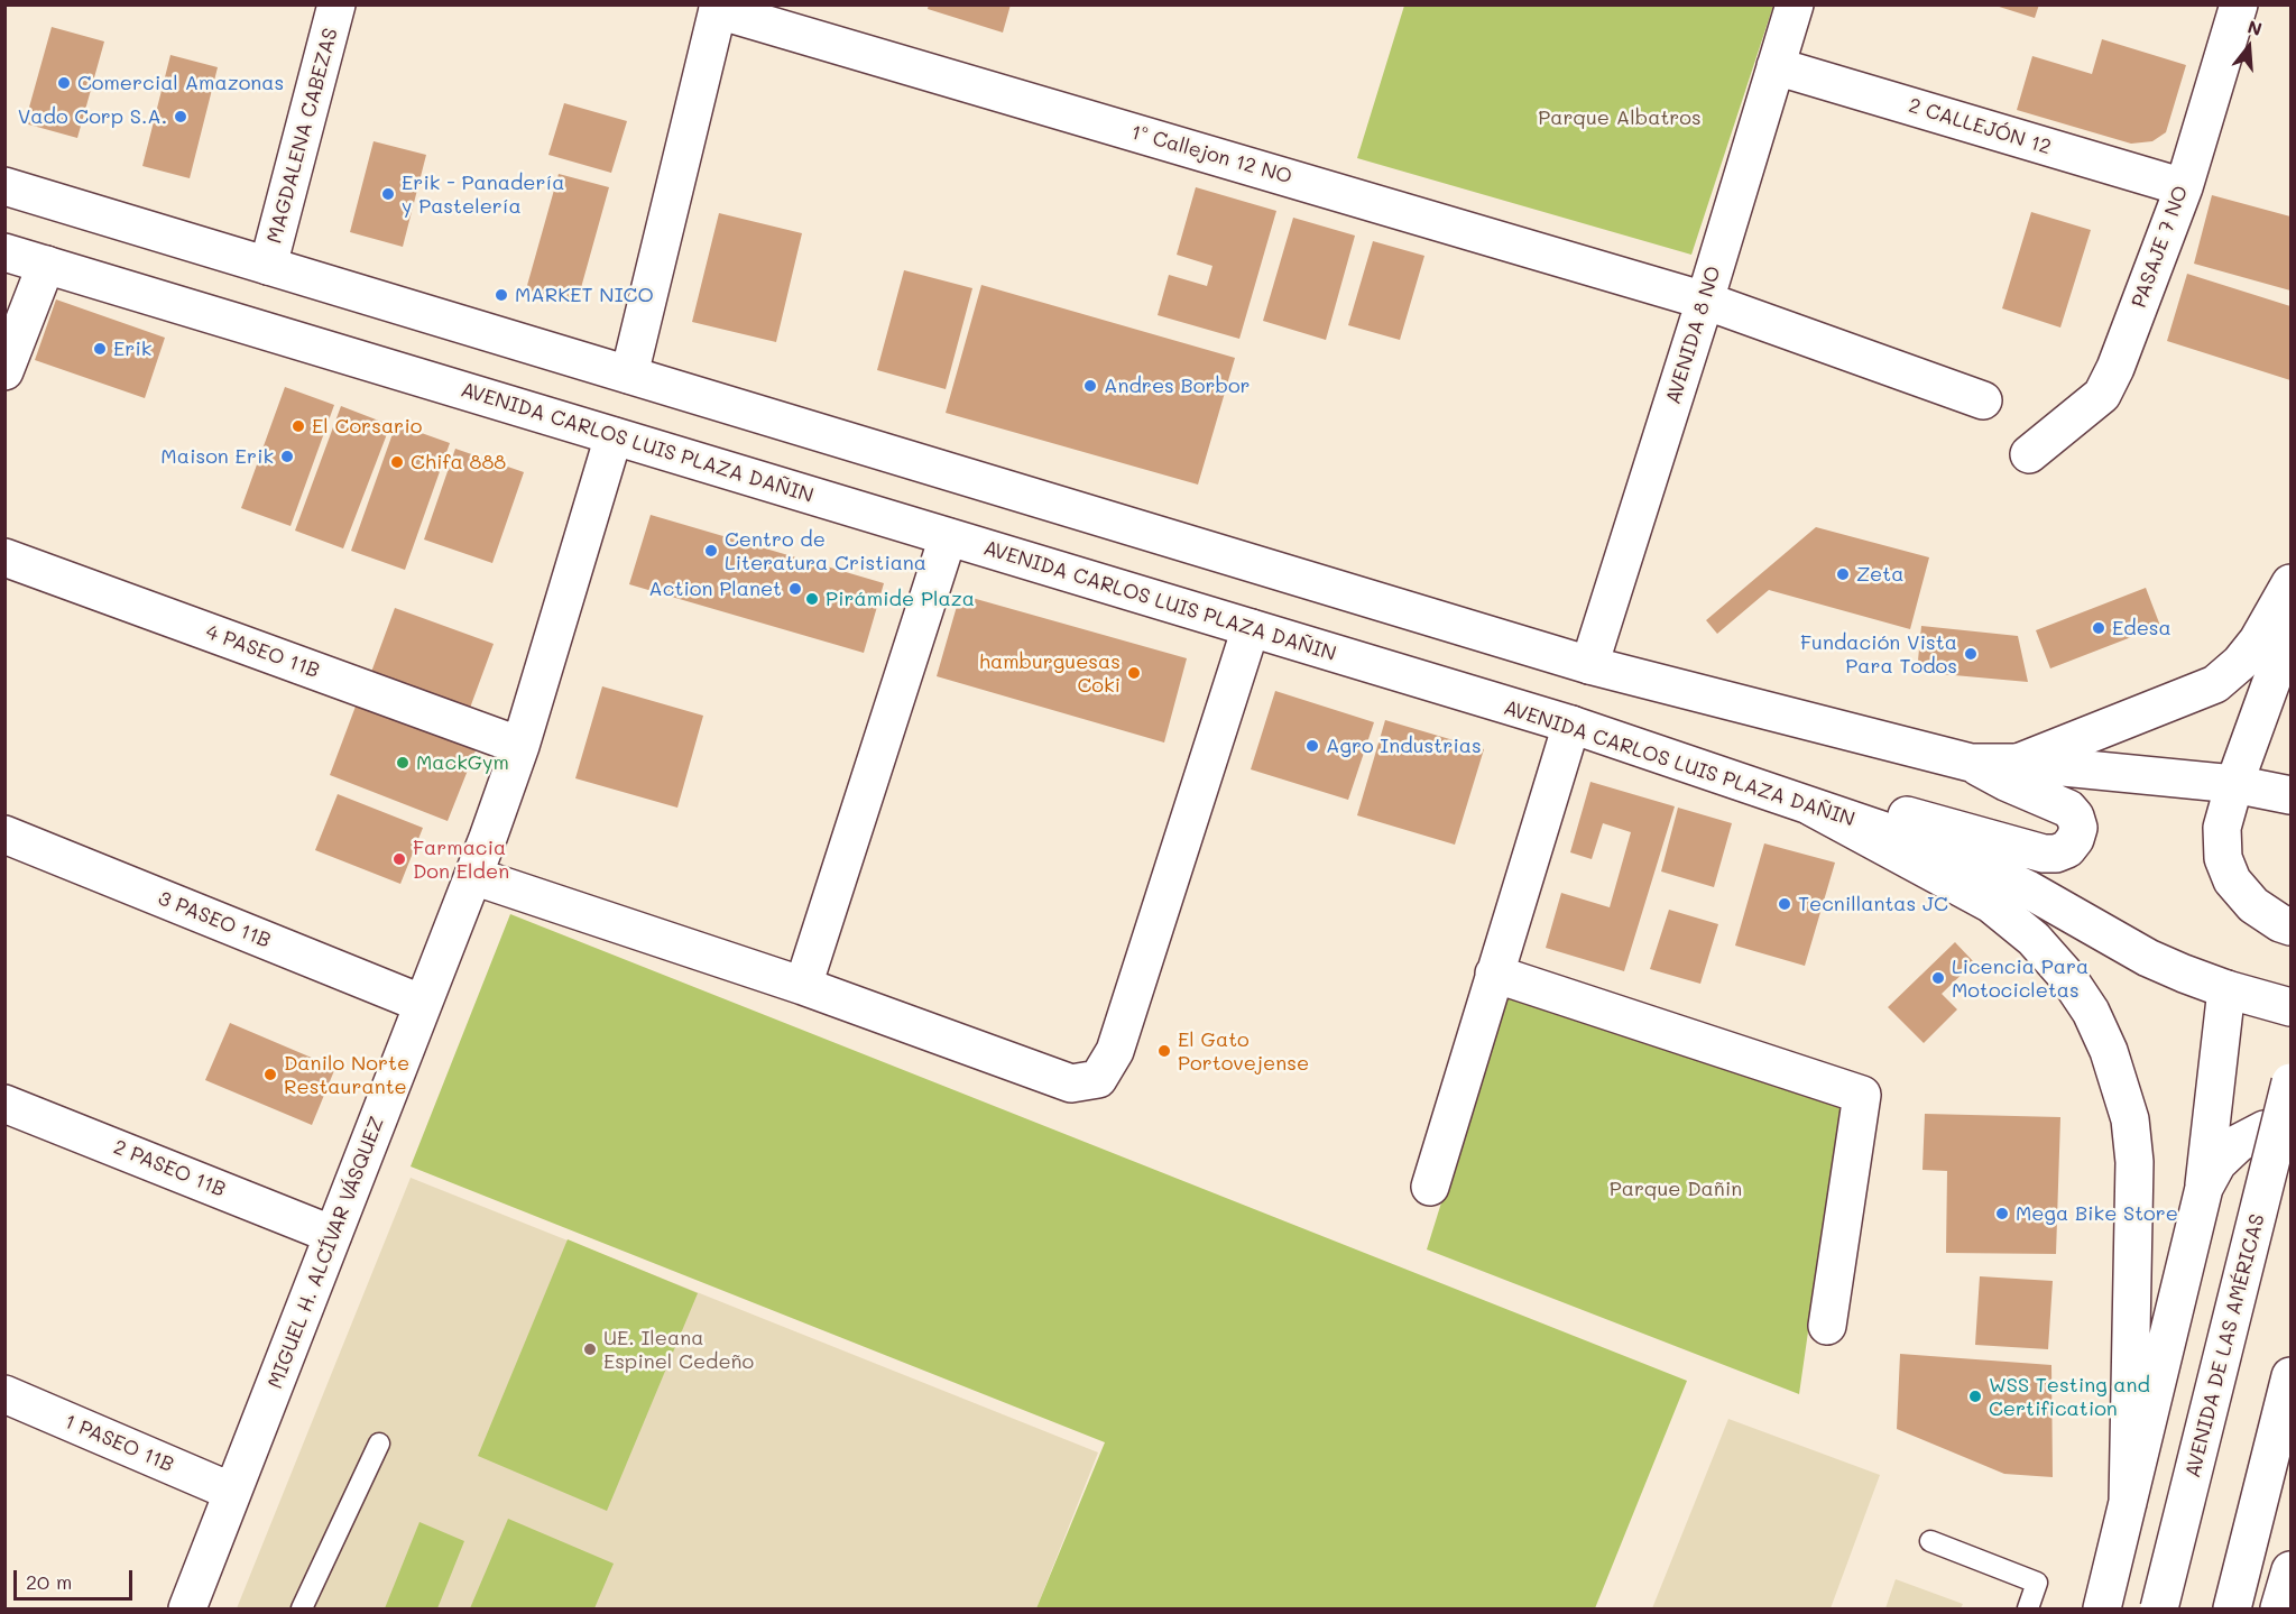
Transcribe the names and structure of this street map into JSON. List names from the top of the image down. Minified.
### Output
{"streets":{"street":["2 CALLEJÓN 12","MAGDALENA CABEZAS","1º Callejon 12 NO","PASAJE 7 NO","AVENIDA 8 NO","AVENIDA CARLOS LUIS PLAZA DAÑIN","4 PASEO 11B","3 PASEO 11B","2 PASEO 11B","MIGUEL H. ALCÍVAR VÁSQUEZ","AVENIDA DE LAS AMÉRICAS","1 PASEO 11B"]},"crossings":[["2 CALLEJÓN 12","PASAJE 7 NO"],["2 CALLEJÓN 12","AVENIDA 8 NO"],["1º Callejon 12 NO","AVENIDA 8 NO"],["AVENIDA CARLOS LUIS PLAZA DAÑIN","MIGUEL H. ALCÍVAR VÁSQUEZ"],["4 PASEO 11B","MIGUEL H. ALCÍVAR VÁSQUEZ"],["3 PASEO 11B","MIGUEL H. ALCÍVAR VÁSQUEZ"],["2 PASEO 11B","MIGUEL H. ALCÍVAR VÁSQUEZ"],["MIGUEL H. ALCÍVAR VÁSQUEZ","1 PASEO 11B"]],"parks":["Parque Albatros","Parque Dañin"],"places":["Comercial Amazonas","Vado Corp S.A.","Erik - Panadería y Pastelería","MARKET NICO","Erik","Andres Borbor","El Corsario","Maison Erik","Chifa 888","Centro de Literatura Cristiana","Zeta","Action Planet","Pirámide Plaza","Edesa","Fundación Vista Para Todos","hamburguesas Coki","Agro Industrias","MackGym","Farmacia Don Elden","Tecnillantas JC","Licencia Para Motocicletas","El Gato Portovejense","Danilo Norte Restaurante","Mega Bike Store","UE. Ileana Espinel Cedeño","WSS Testing and Certification"],"scale_bar":"20 m","north":"top"}
